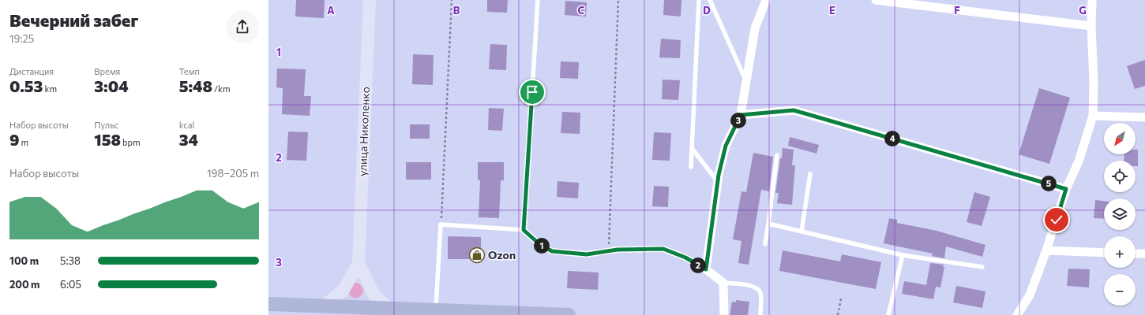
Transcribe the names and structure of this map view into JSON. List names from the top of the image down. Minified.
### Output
{"streets":{"street":["улица Николенко"]},"places":{"shop":["Ozon"]},"north":"bottom left","page":{"heading":["Вечерний забег","19:25"],"stats":[["Дистанция","0.53 km"],["Время","3:04"],["Темп","5:48 /km"],["Набор высоты","9 m"],["Пульс","158 bpm"],["kcal","34"]],"pins":["3","4","5","1","2"],"map_buttons":["+","−"],"chart":["Набор высоты","198–205 m"],"list":[{"name":"100 m","note":"5:38"},{"name":"200 m","note":"6:05"}]},"grid":{"columns":["A","B","C","D","E","F","G"],"rows":["1","2","3"]}}
